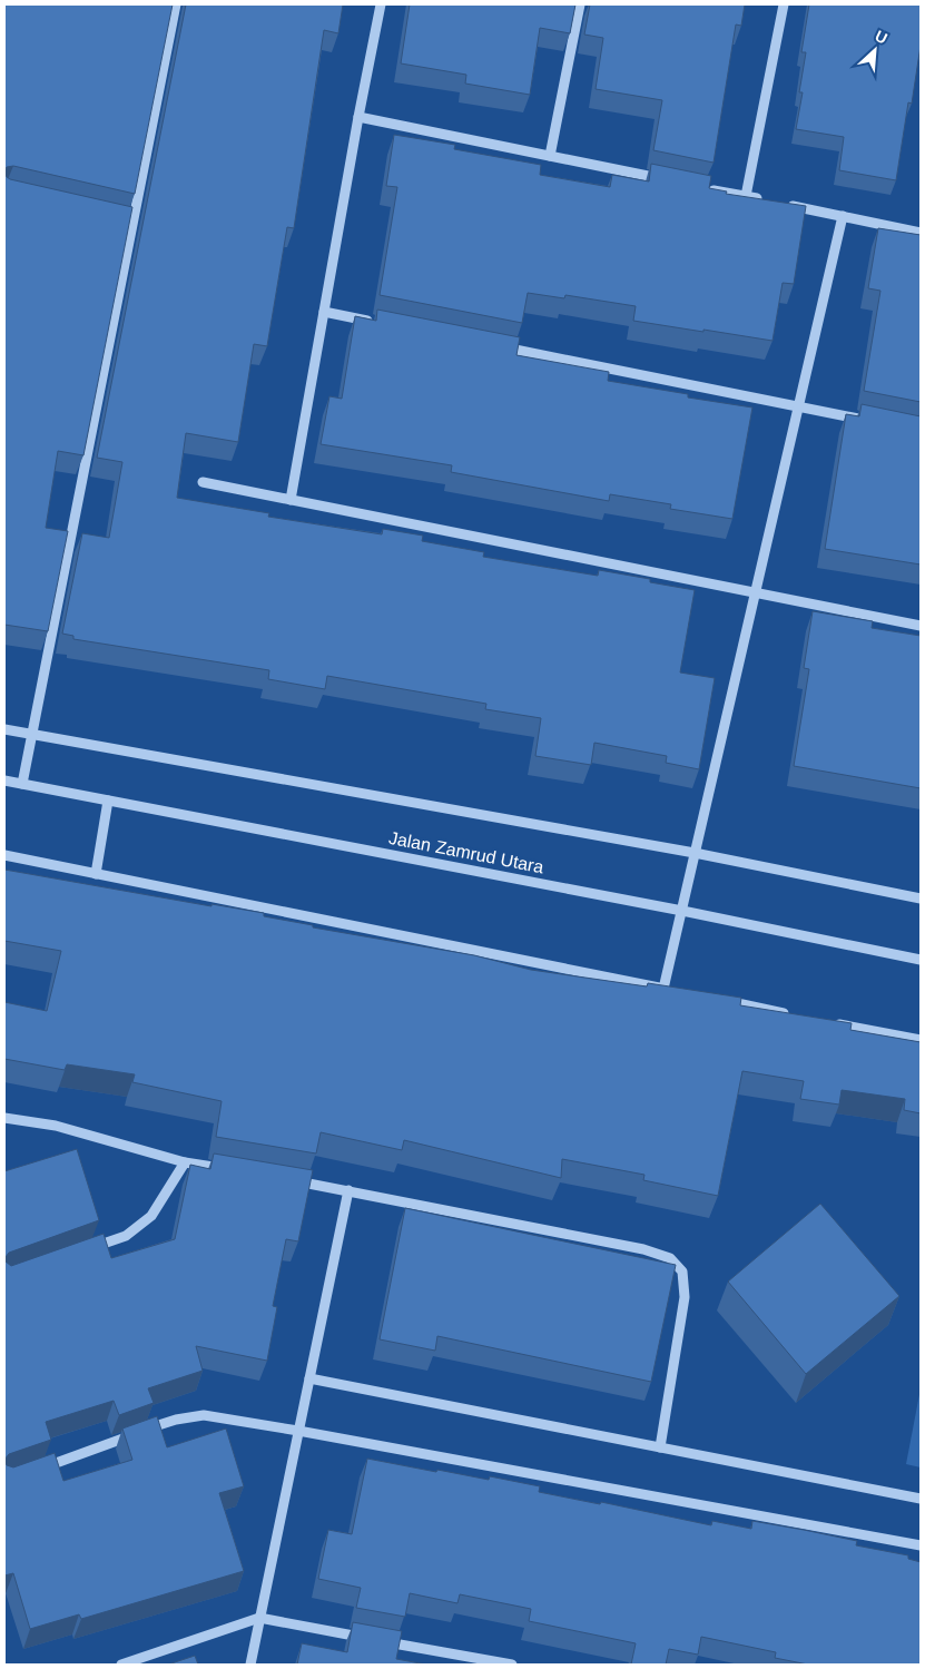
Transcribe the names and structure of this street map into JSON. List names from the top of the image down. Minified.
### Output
{"streets":{"street":["Jalan Zamrud Utara"]},"north":"top right"}
